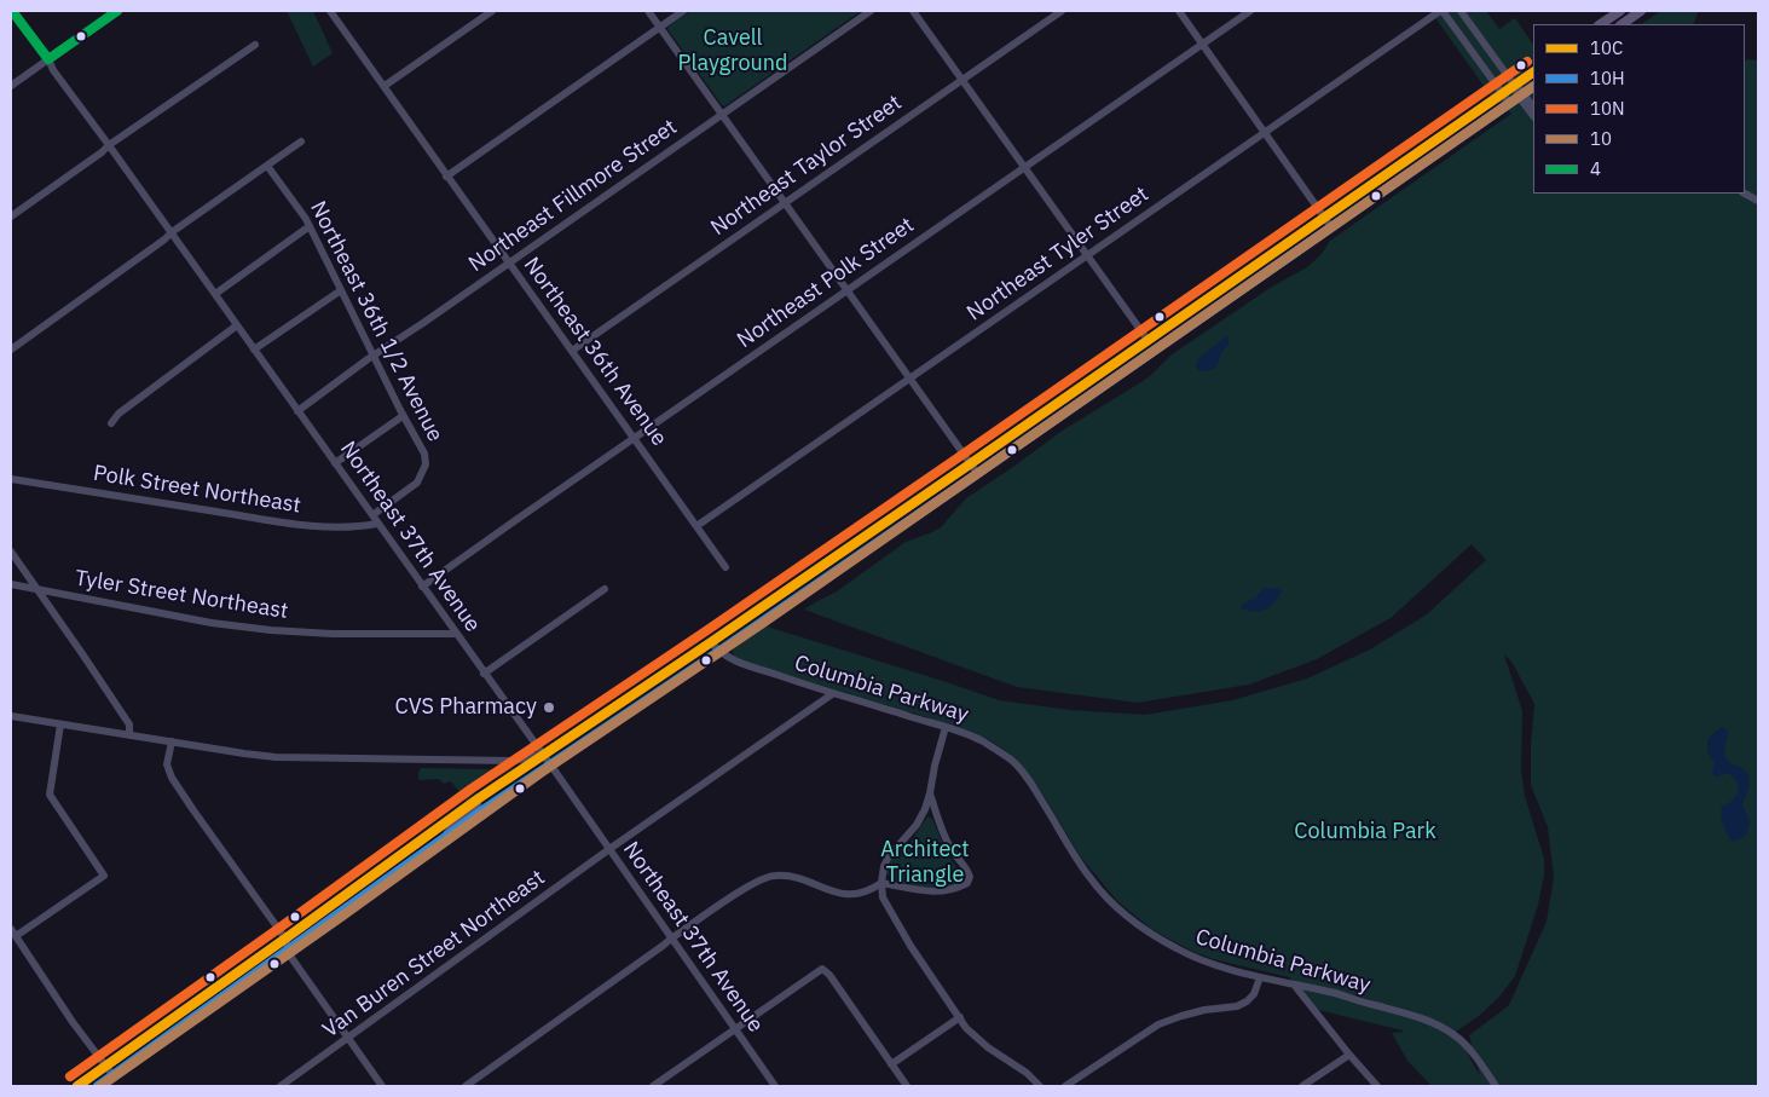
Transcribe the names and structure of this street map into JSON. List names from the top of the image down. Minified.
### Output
{"streets":{"street":["Northeast Taylor Street","Northeast Fillmore Street","Northeast Tyler Street","Northeast Polk Street","Northeast 36th 1/2 Avenue","Northeast 36th Avenue","Polk Street Northeast","Northeast 37th Avenue","Tyler Street Northeast","Columbia Parkway","Van Buren Street Northeast"]},"crossings":[["Northeast Taylor Street","Northeast 36th Avenue"],["Northeast Fillmore Street","Northeast 36th 1/2 Avenue"],["Northeast Fillmore Street","Northeast 36th Avenue"],["Northeast Fillmore Street","Northeast 37th Avenue"],["Northeast Tyler Street","Northeast 36th Avenue"],["Northeast Polk Street","Northeast 36th Avenue"],["Northeast Polk Street","Northeast 37th Avenue"],["Northeast 36th 1/2 Avenue","Northeast 37th Avenue"],["Polk Street Northeast","Northeast 37th Avenue"],["Northeast 37th Avenue","Tyler Street Northeast"],["Northeast 37th Avenue","Van Buren Street Northeast"],["Columbia Parkway","Van Buren Street Northeast"]],"parks":["Cavell Playground","Columbia Park","Architect Triangle"],"places":["CVS Pharmacy"],"lines":["transit line 4","transit line 10N","transit line 10C","transit line 10","transit line 10H"],"legend":["10C","10H","10N","10","4"]}
